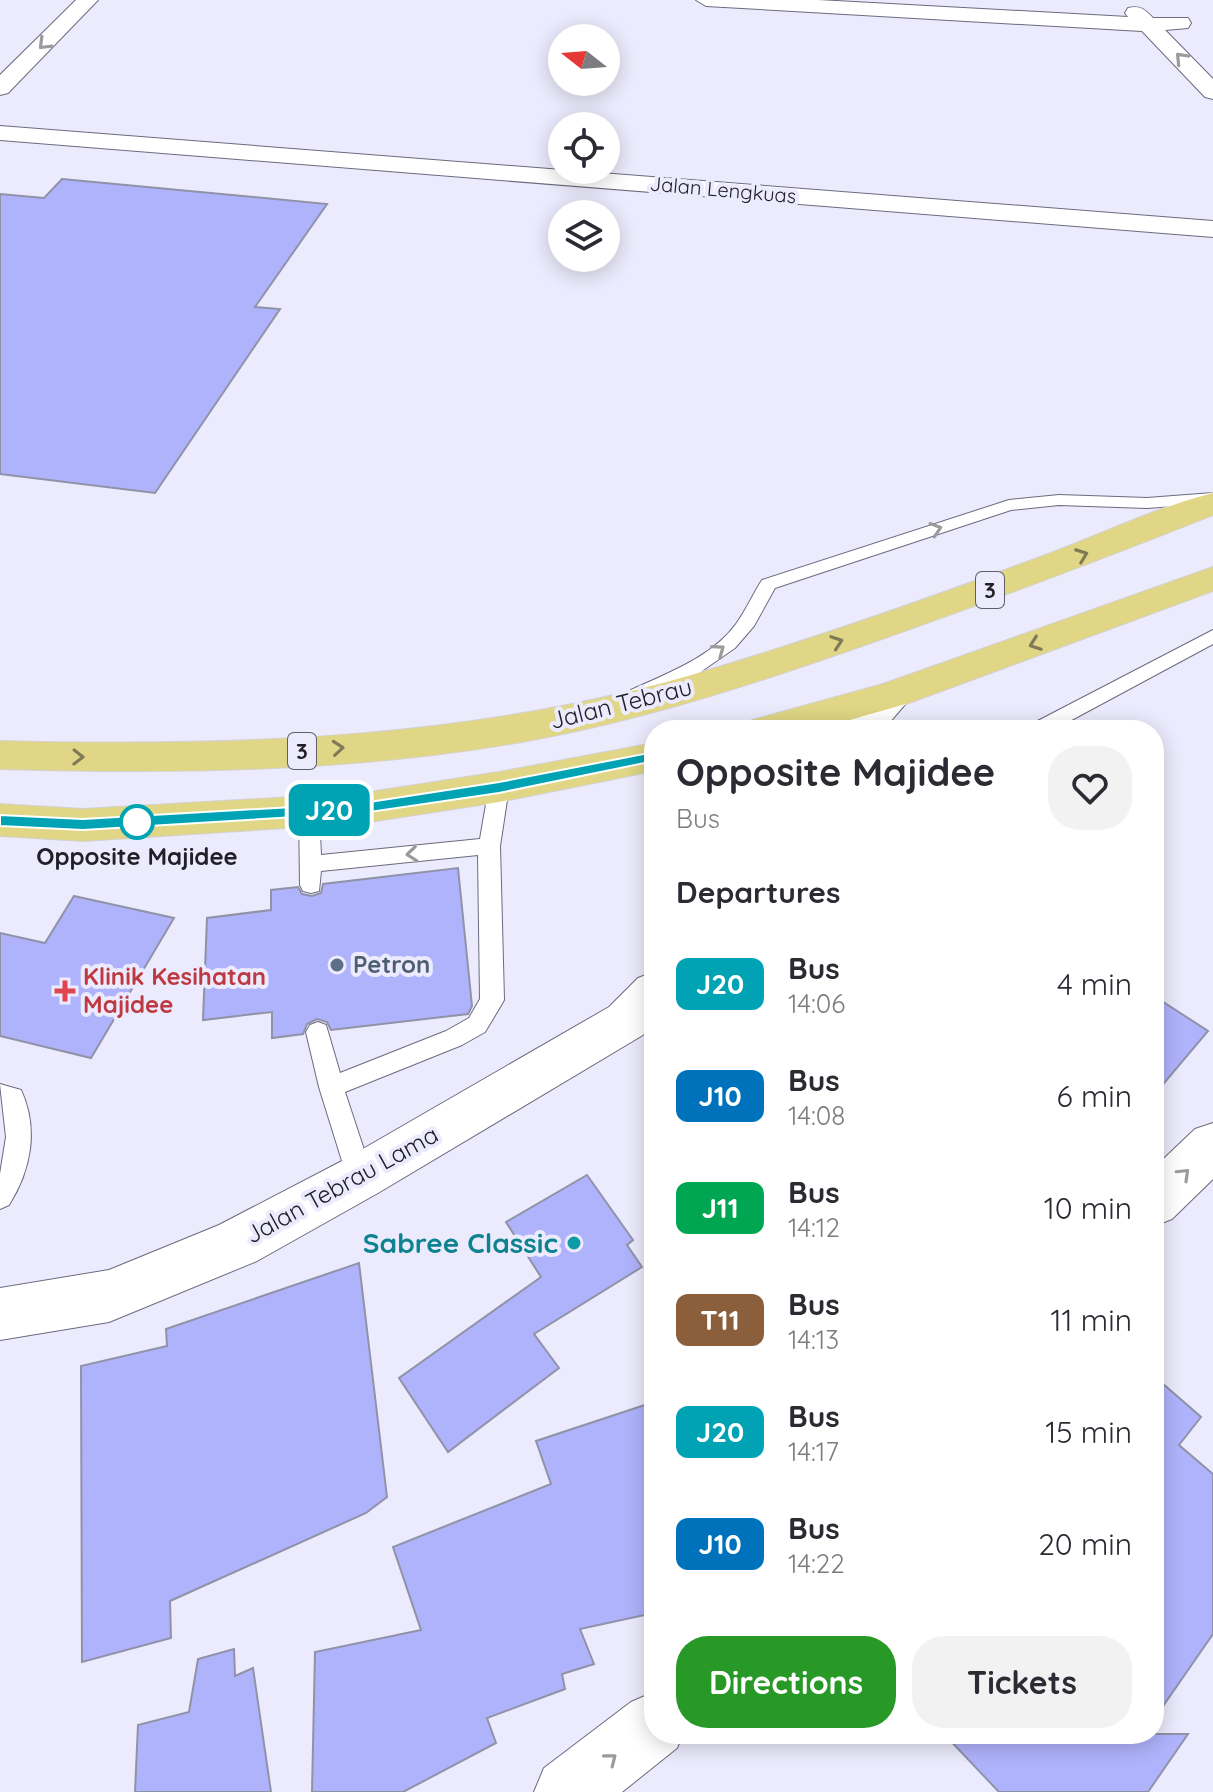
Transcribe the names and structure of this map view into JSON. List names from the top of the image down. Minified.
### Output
{"streets":{"highway":["3","Jalan Tebrau"],"street":["Jalan Lengkuas","Jalan Tebrau Lama"]},"places":{"other":["Opposite Majidee","Petron","Sabree Classic"],"health":["Klinik Kesihatan Majidee"]},"lines":["bus line J20"],"north":"left","page":{"on_map":"J20","heading":[["Opposite Majidee","Bus"],"Departures"],"list":[{"mark":"J20","name":"Bus","note":"14:06","value":"4 min"},{"mark":"J10","name":"Bus","note":"14:08","value":"6 min"},{"mark":"J11","name":"Bus","note":"14:12","value":"10 min"},{"mark":"T11","name":"Bus","note":"14:13","value":"11 min"},{"mark":"J20","name":"Bus","note":"14:17","value":"15 min"},{"mark":"J10","name":"Bus","note":"14:22","value":"20 min"}],"buttons":["Directions","Tickets"]}}
